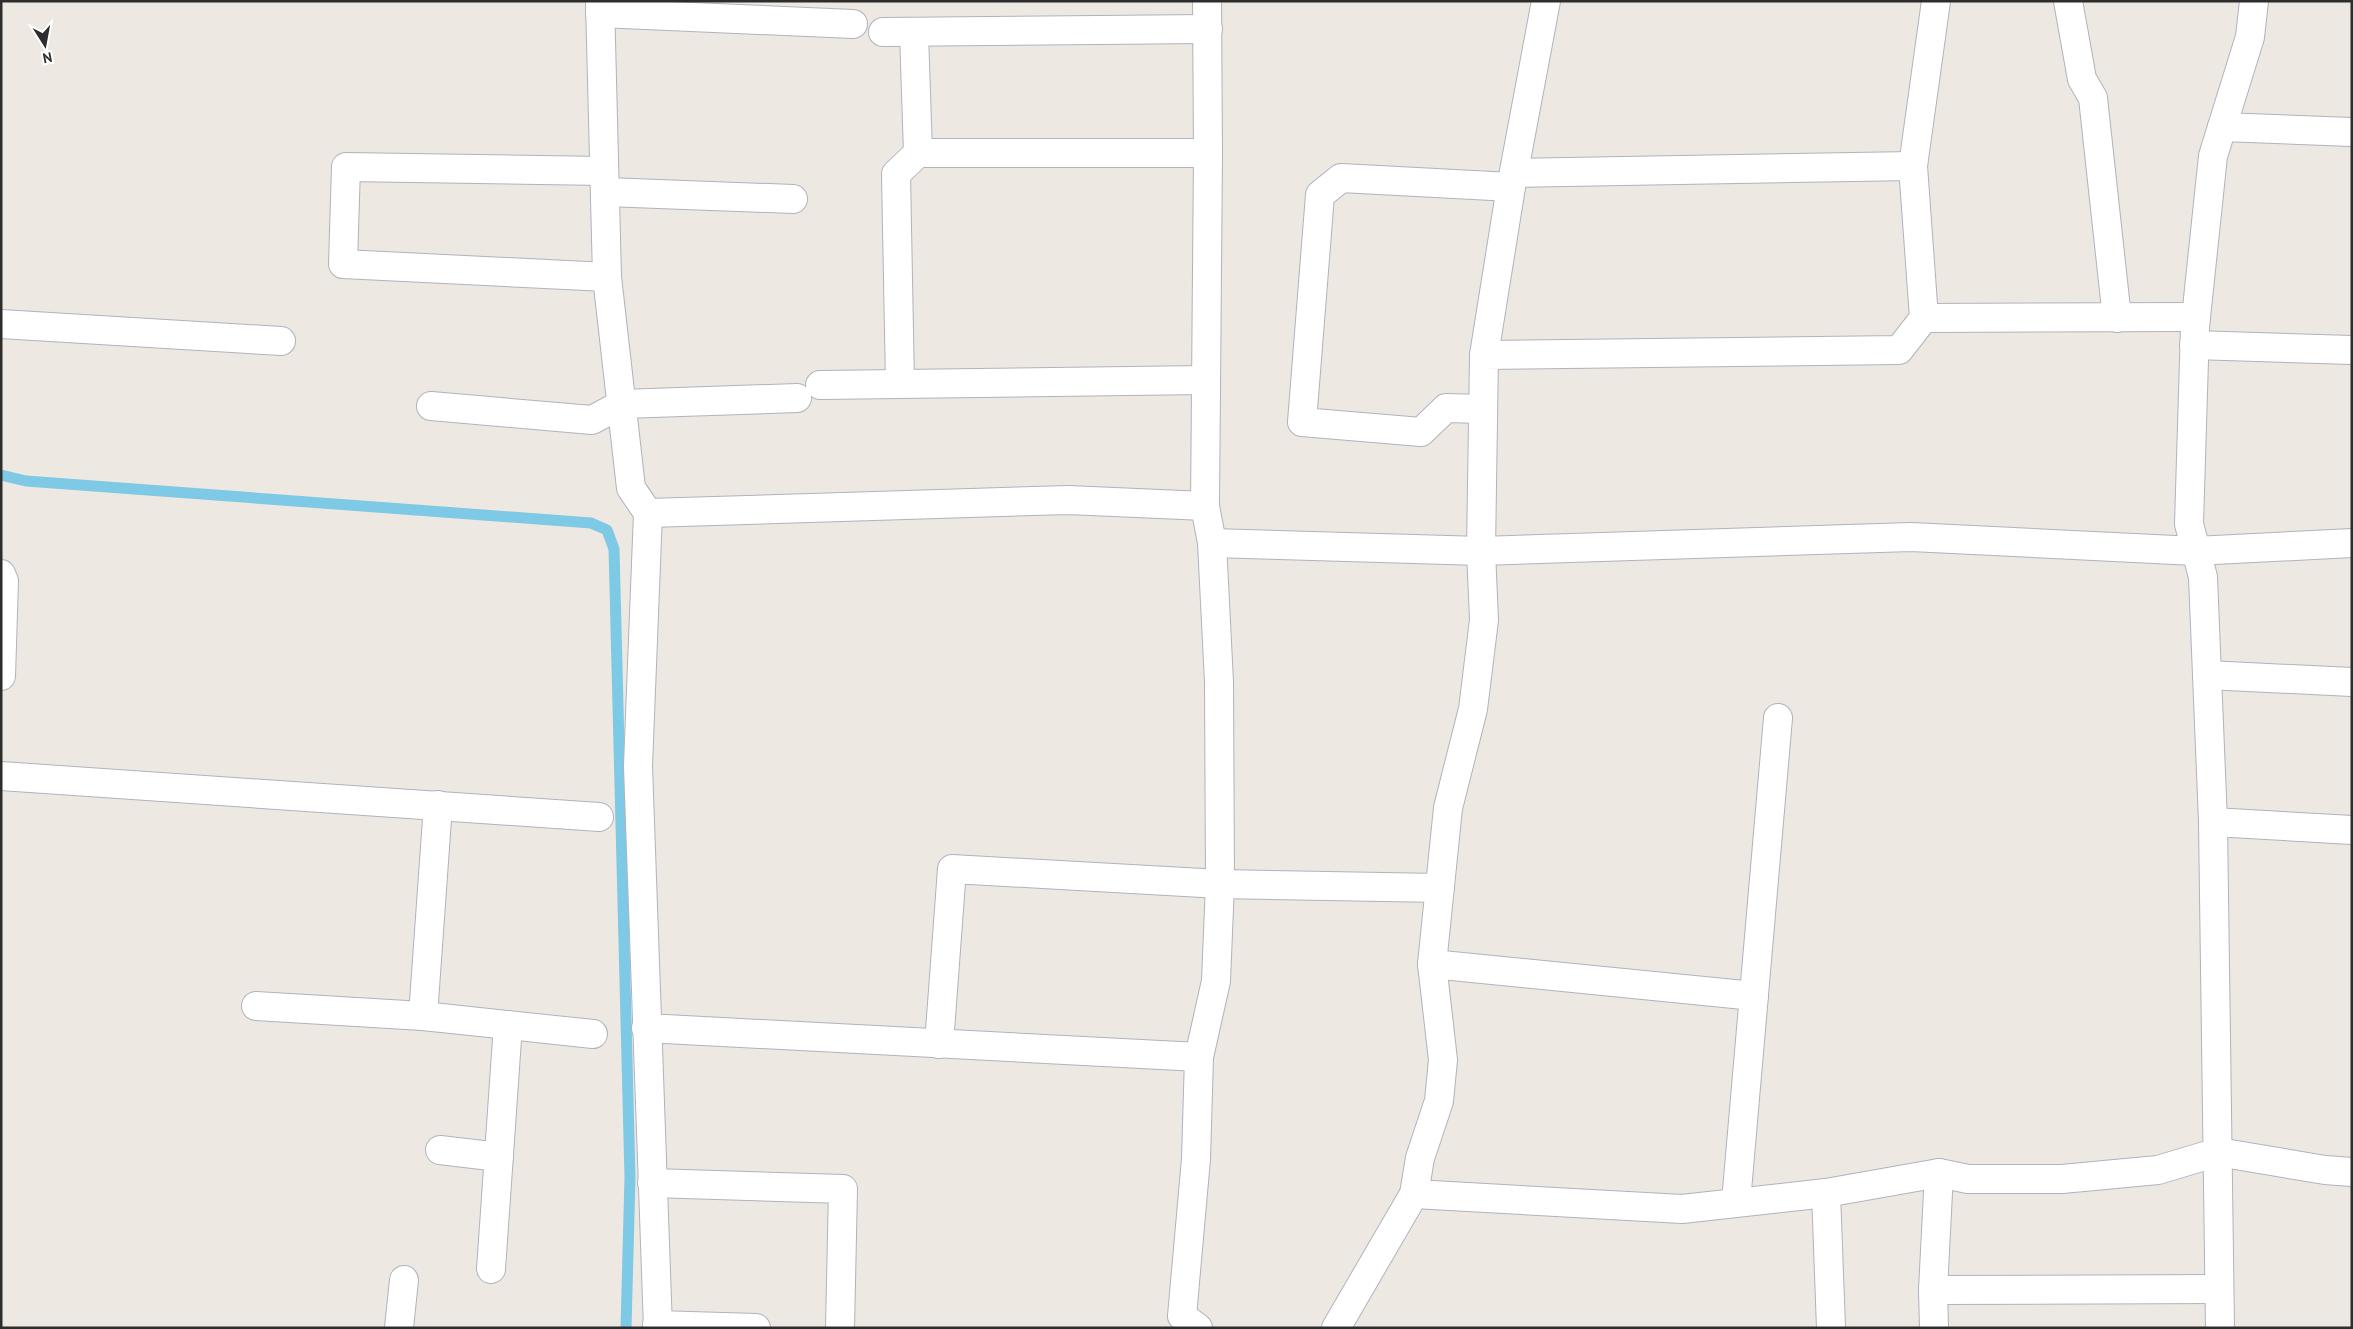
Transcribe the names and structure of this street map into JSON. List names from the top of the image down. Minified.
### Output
{"north":"bottom"}
